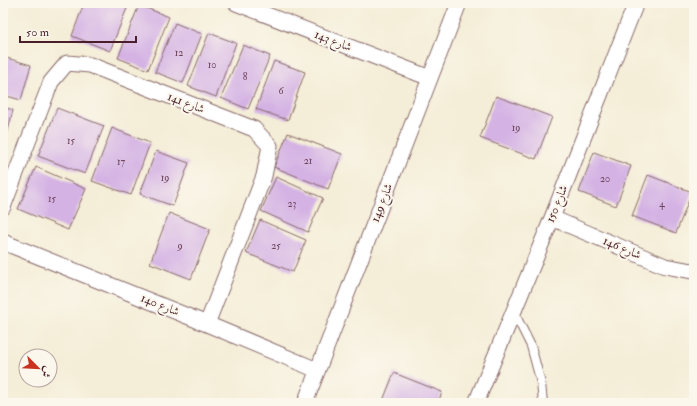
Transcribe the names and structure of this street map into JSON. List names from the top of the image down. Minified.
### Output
{"streets":{"street":["شارع 143","شارع 141","شارع 149","شارع 150","شارع 146","شارع 140"]},"crossings":[["شارع 143","شارع 149"],["شارع 141","شارع 140"],["شارع 149","شارع 140"],["شارع 150","شارع 146"]],"house_numbers":["12","10","8","6","19","15","21","17","19","20","15","23","4","9","25"],"scale_bar":"50 m","north":"bottom right"}
